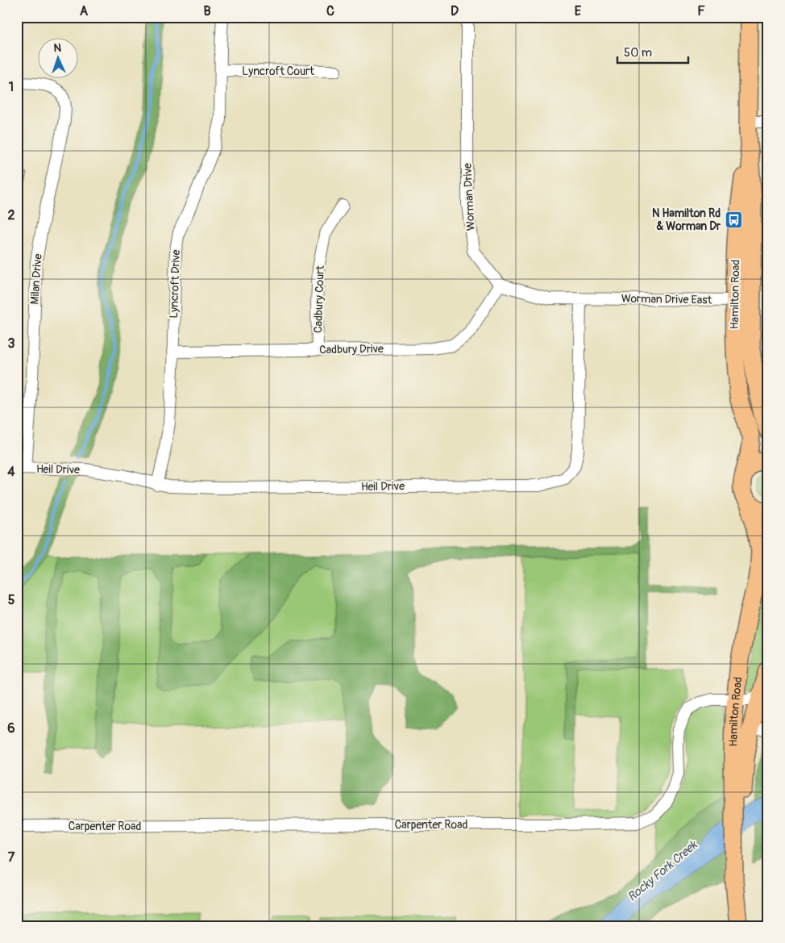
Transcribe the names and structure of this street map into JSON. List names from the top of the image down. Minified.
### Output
{"streets":{"main road":["Hamilton Road"],"street":["Lyncroft Court","Worman Drive","Milan Drive","Lyncroft Drive","Cadbury Court","Worman Drive East","Cadbury Drive","Heil Drive","Carpenter Road"]},"crossings":[["Lyncroft Court","Lyncroft Drive"],["Worman Drive","Cadbury Drive"],["Milan Drive","Heil Drive"],["Lyncroft Drive","Cadbury Drive"],["Lyncroft Drive","Heil Drive"],["Hamilton Road","Worman Drive East"],["Hamilton Road","Carpenter Road"],["Cadbury Court","Cadbury Drive"],["Worman Drive East","Heil Drive"]],"water":["Rocky Fork Creek"],"places":{"bus stop":["N Hamilton Rd & Worman Dr"]},"scale_bar":"50 m","north":"top","grid":{"columns":["A","B","C","D","E","F"],"rows":["1","2","3","4","5","6","7"]}}
